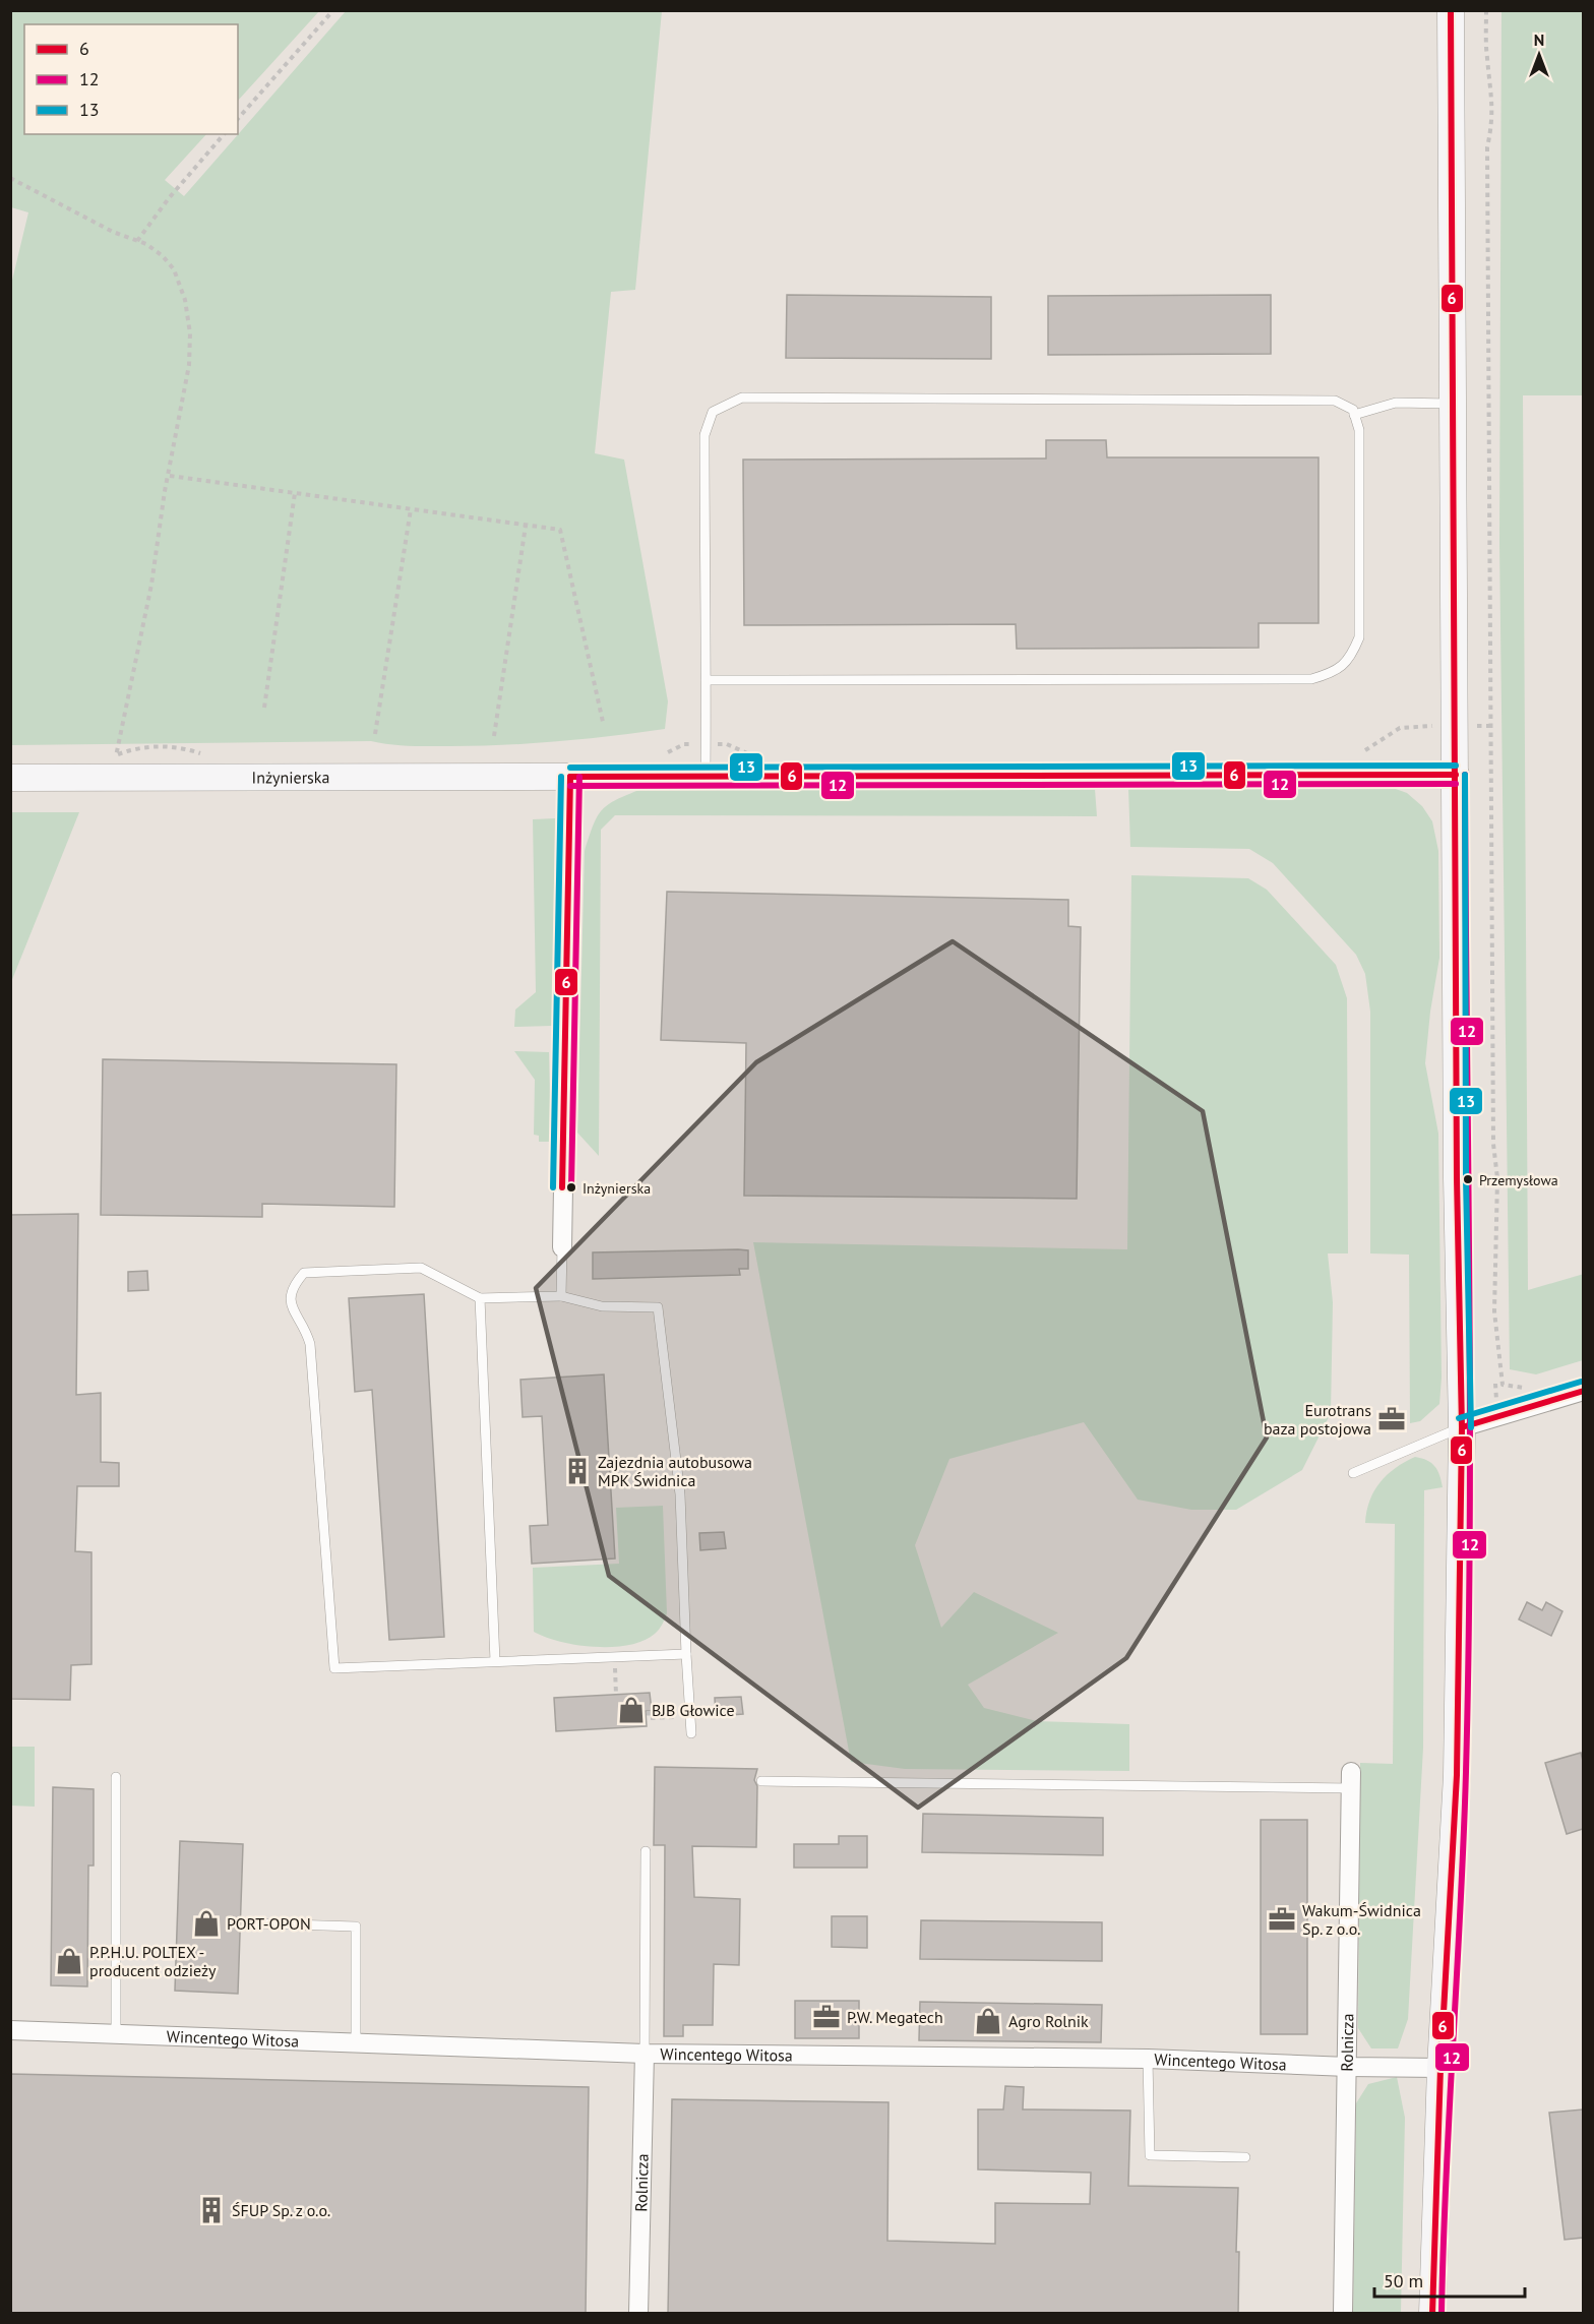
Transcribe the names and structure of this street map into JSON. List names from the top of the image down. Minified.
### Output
{"streets":{"main road":["Inżynierska"],"street":["Wincentego Witosa","Rolnicza"]},"crossings":[["Wincentego Witosa","Rolnicza"]],"places":{"other":["Przemysłowa","Inżynierska"],"office":["Eurotrans baza postojowa","Wakum-Świdnica Sp. z o.o.","P.W. Megatech"],"building":["Zajezdnia autobusowa MPK Świdnica","ŚFUP Sp. z o.o."],"shop":["BJB Głowice","PORT-OPON","P.P.H.U. POLTEX - producent odzieży","Agro Rolnik"]},"lines":["transit line 6","transit line 13","transit line 12"],"legend":["6","12","13"],"scale_bar":"50 m","north":"top"}
